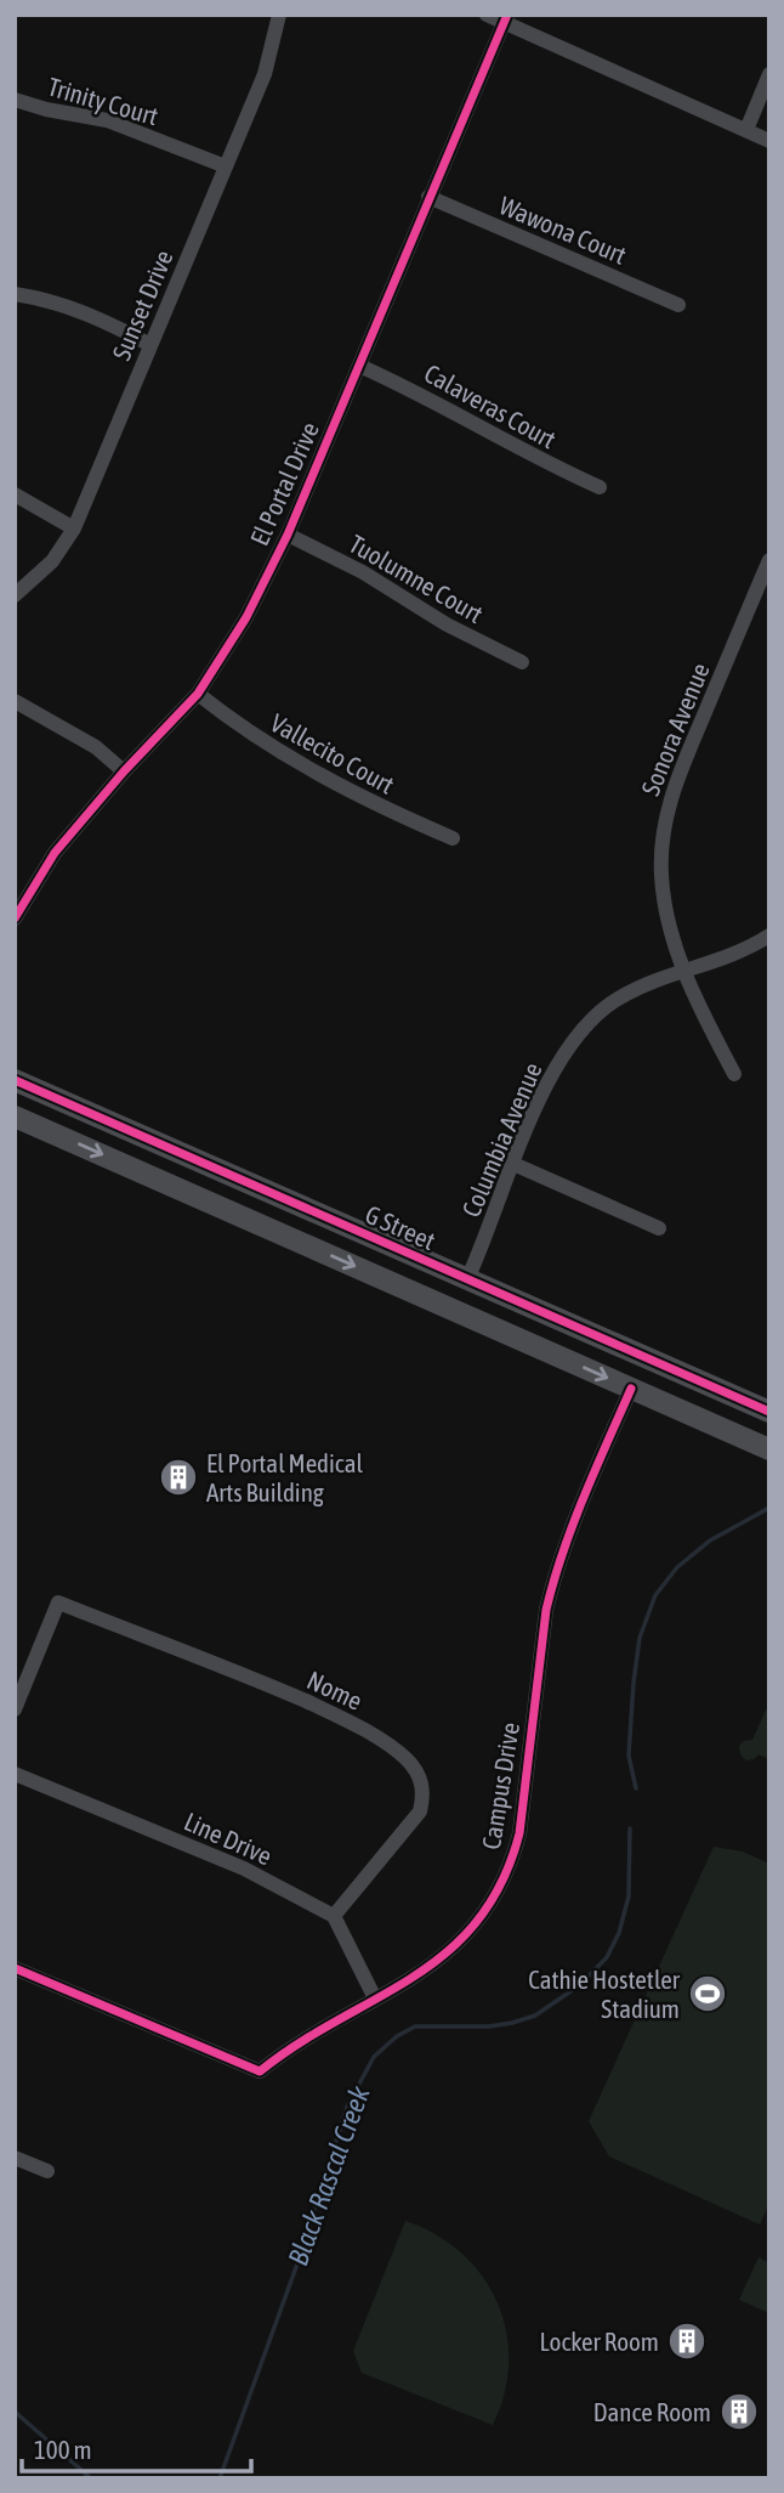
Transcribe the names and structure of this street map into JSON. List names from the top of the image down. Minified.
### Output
{"streets":{"street":["Trinity Court","Wawona Court","Sunset Drive","Calaveras Court","El Portal Drive","Tuolumne Court","Sonora Avenue","Vallecito Court","Columbia Avenue","G Street","Nome","Campus Drive","Line Drive"]},"crossings":[["Trinity Court","Sunset Drive"],["Wawona Court","El Portal Drive"],["Calaveras Court","El Portal Drive"],["El Portal Drive","Tuolumne Court"],["El Portal Drive","Vallecito Court"],["Sonora Avenue","Columbia Avenue"],["Columbia Avenue","G Street"],["Nome","Line Drive"]],"water":["Black Rascal Creek"],"places":{"building":["El Portal Medical Arts Building","Locker Room","Dance Room"],"sports":["Cathie Hostetler Stadium"]},"scale_bar":"100 m"}
